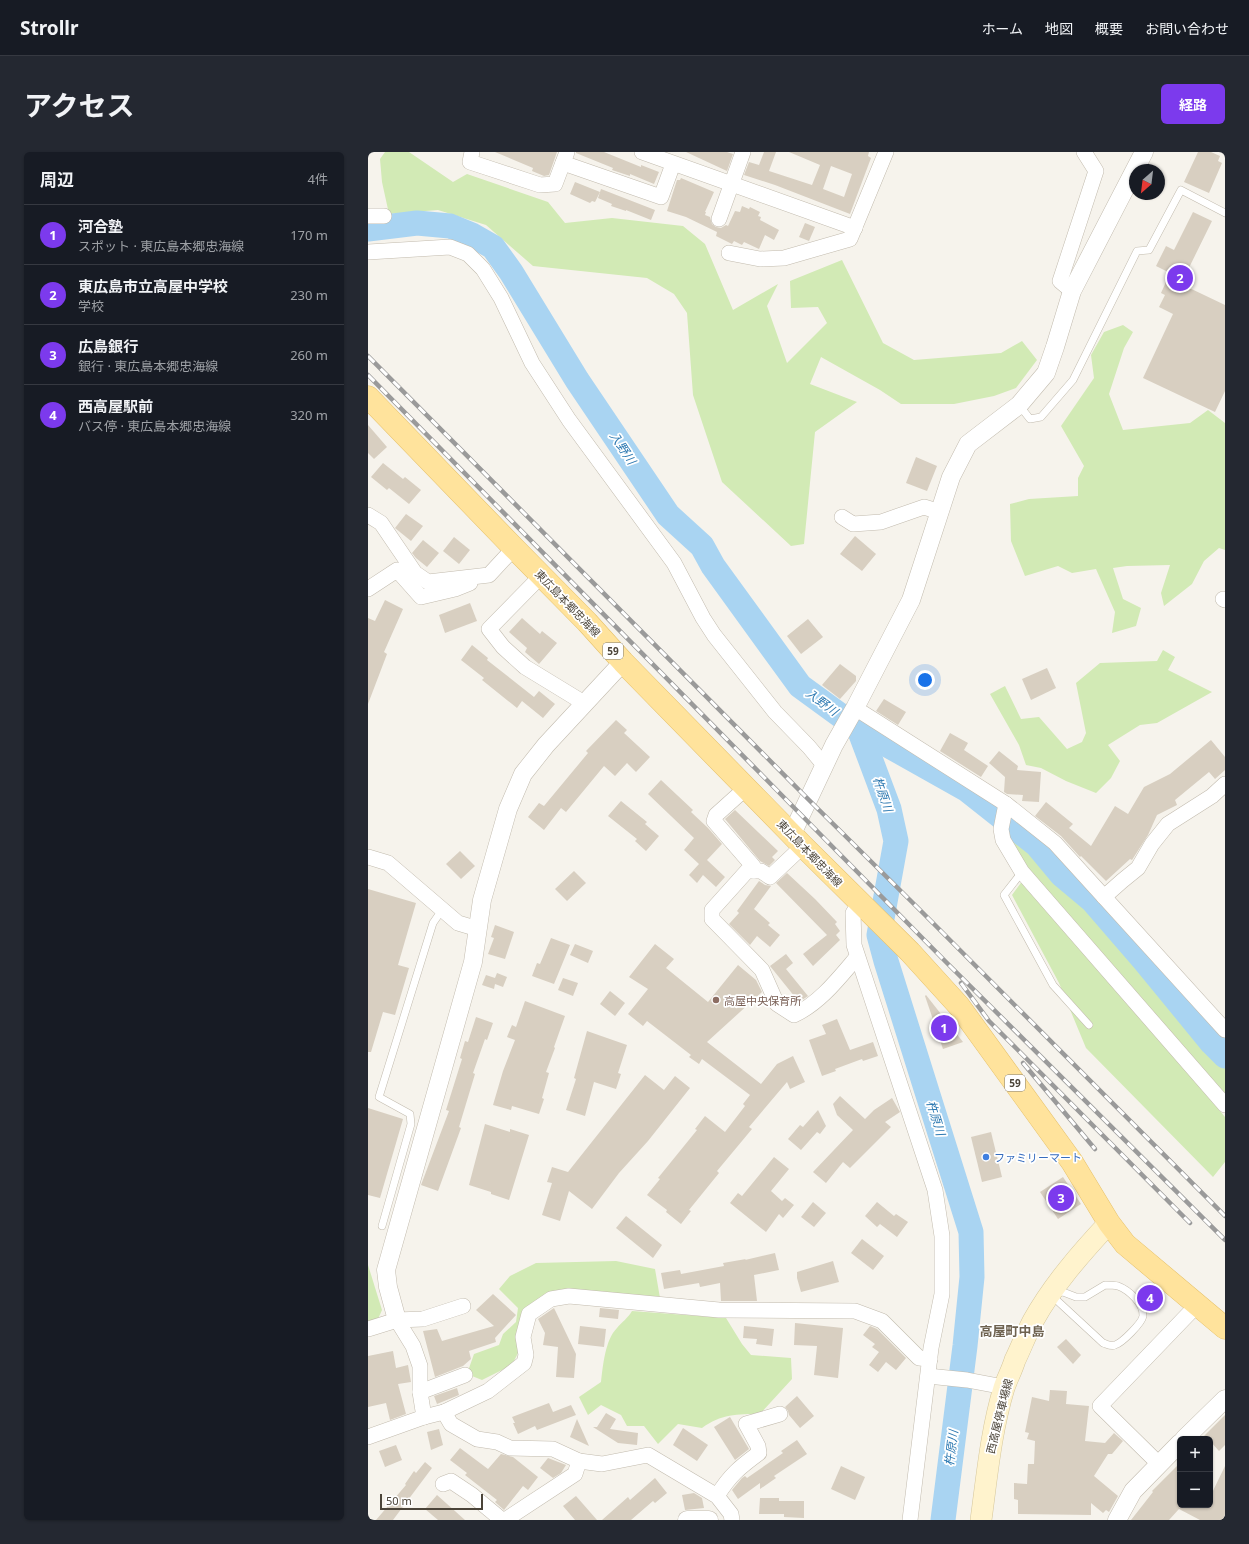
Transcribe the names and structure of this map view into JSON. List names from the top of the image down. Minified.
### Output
{"streets":{"main road":["東広島本郷忠海線","59","西高屋停車場線"]},"crossings":[["東広島本郷忠海線","西高屋停車場線"]],"districts":["高屋町中島"],"water":["入野川","杵原川"],"places":["高屋中央保育所","ファミリーマート"],"scale_bar":"50 m","north":"bottom left","page":{"header":"Strollr","nav":["ホーム","地図","概要","お問い合わせ"],"title":"アクセス","buttons":"経路","heading":["周辺","4件"],"list":[{"mark":"1","name":"河合塾","note":"スポット · 東広島本郷忠海線","value":"170 m"},{"mark":"2","name":"東広島市立高屋中学校","note":"学校","value":"230 m"},{"mark":"3","name":"広島銀行","note":"銀行 · 東広島本郷忠海線","value":"260 m"},{"mark":"4","name":"西高屋駅前","note":"バス停 · 東広島本郷忠海線","value":"320 m"}],"pins":["2","1","3","4"],"map_buttons":["+","−"],"scale":"50 m"}}
